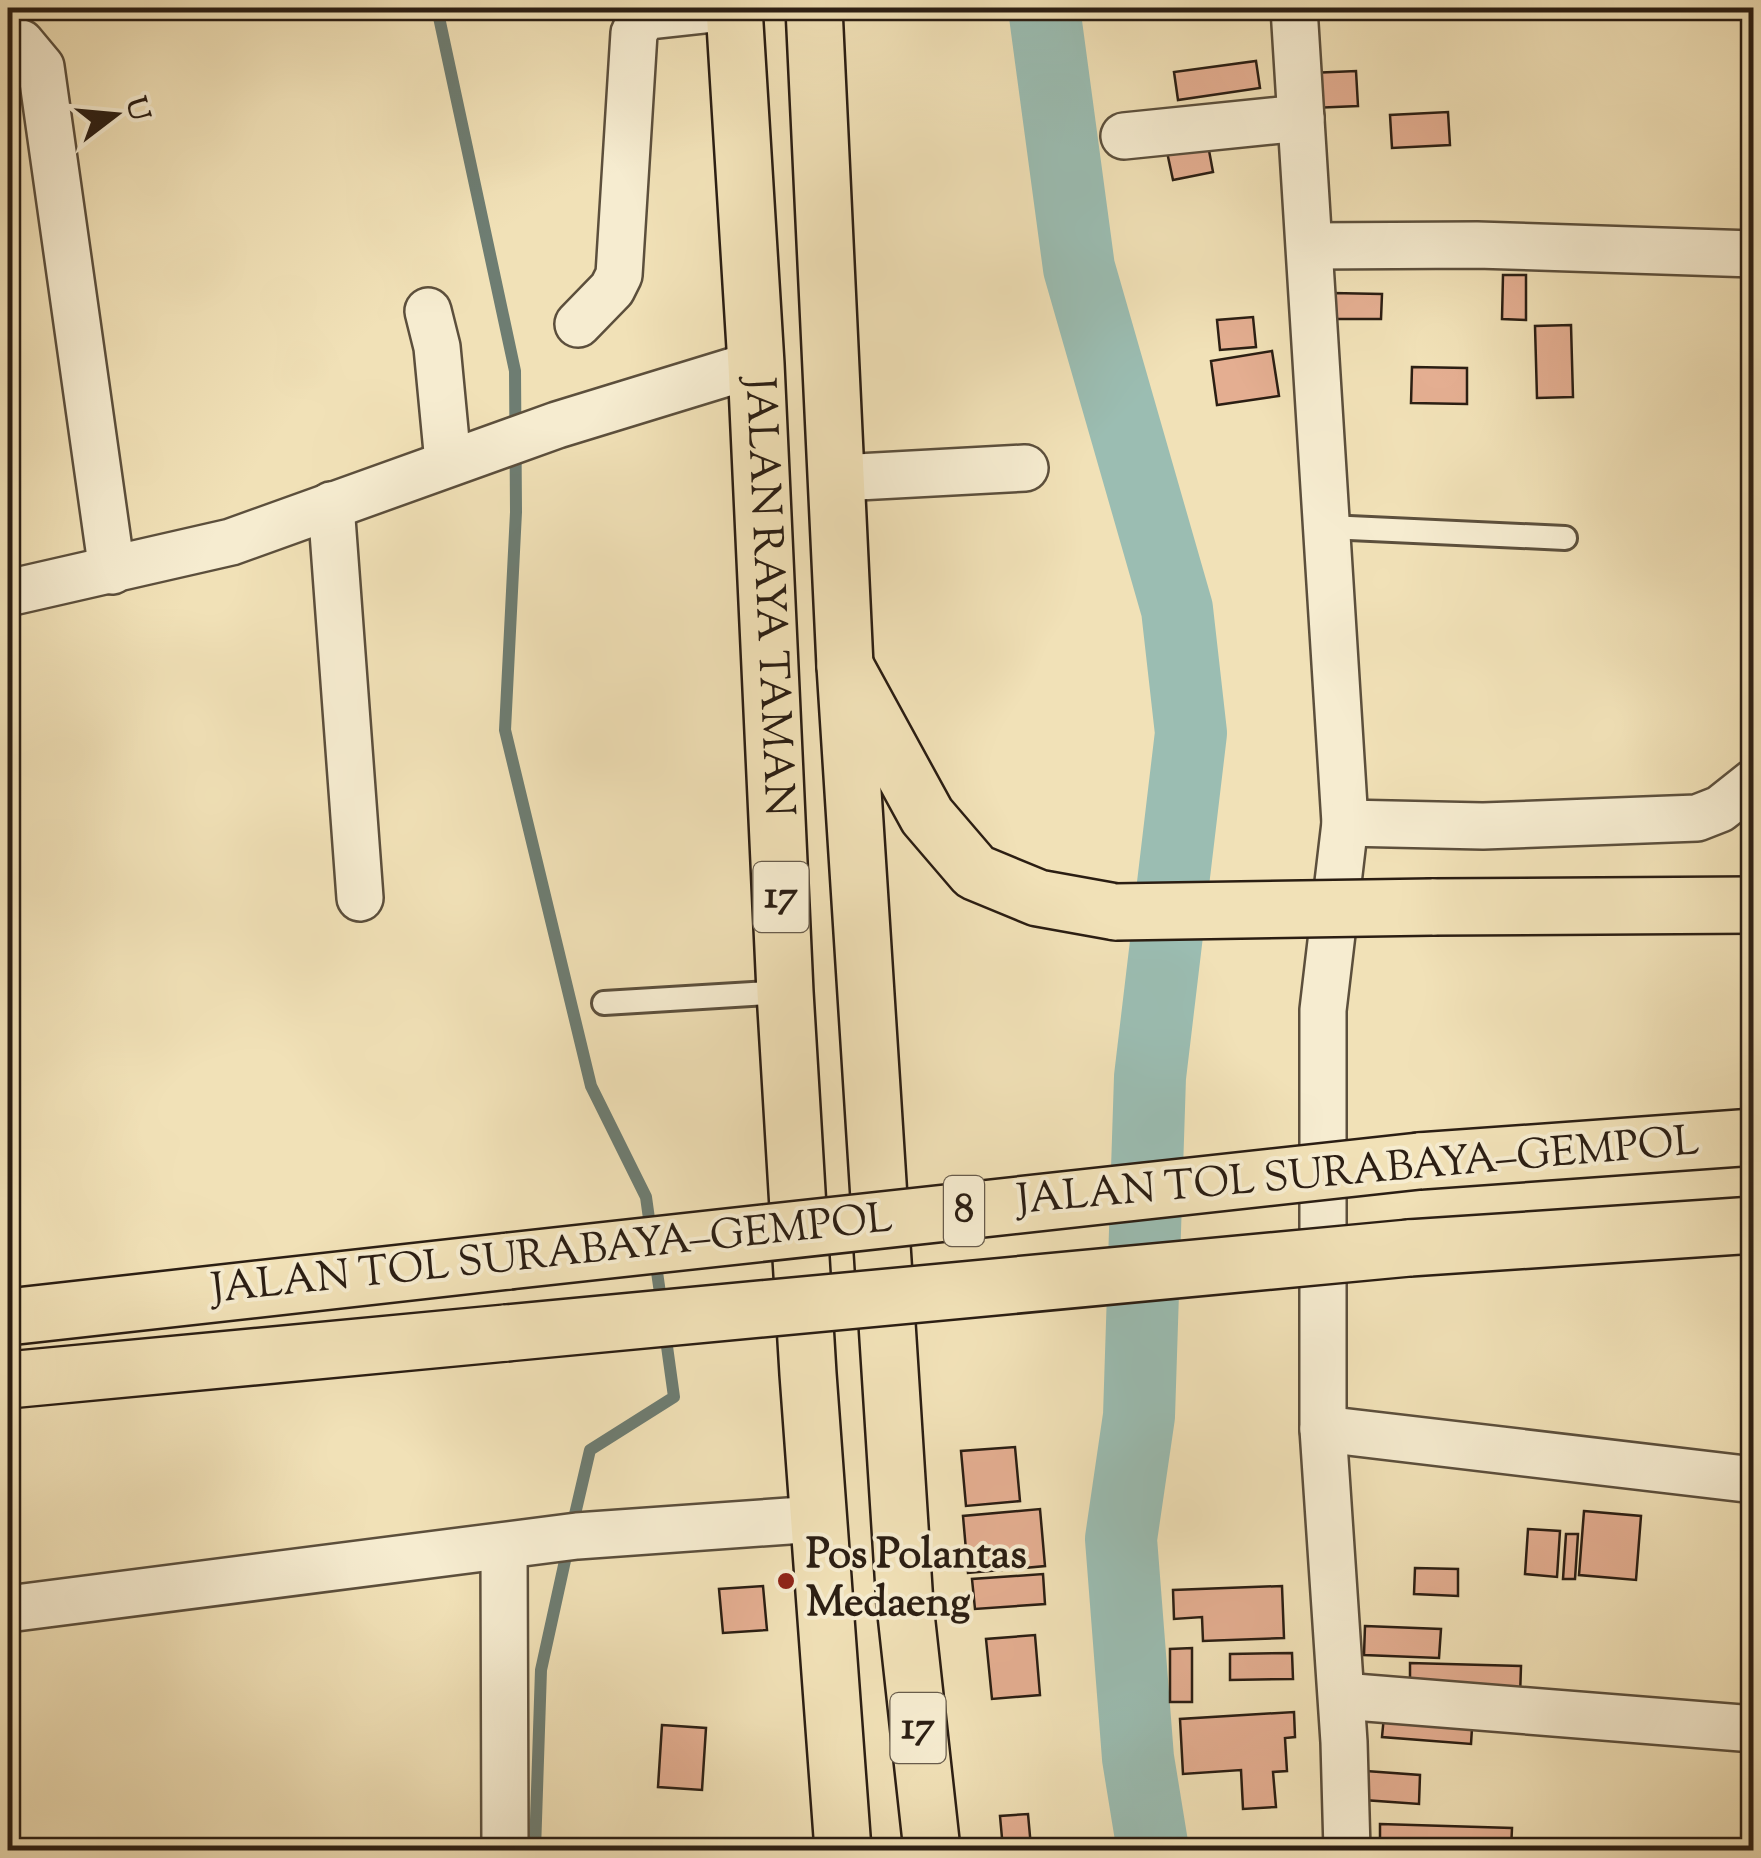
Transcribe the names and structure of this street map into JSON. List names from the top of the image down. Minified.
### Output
{"streets":{"highway":["JALAN RAYA TAMAN","17","JALAN TOL SURABAYA–GEMPOL","8"]},"crossings":[["JALAN RAYA TAMAN","17"]],"places":["Pos Polantas Medaeng"],"north":"right"}
